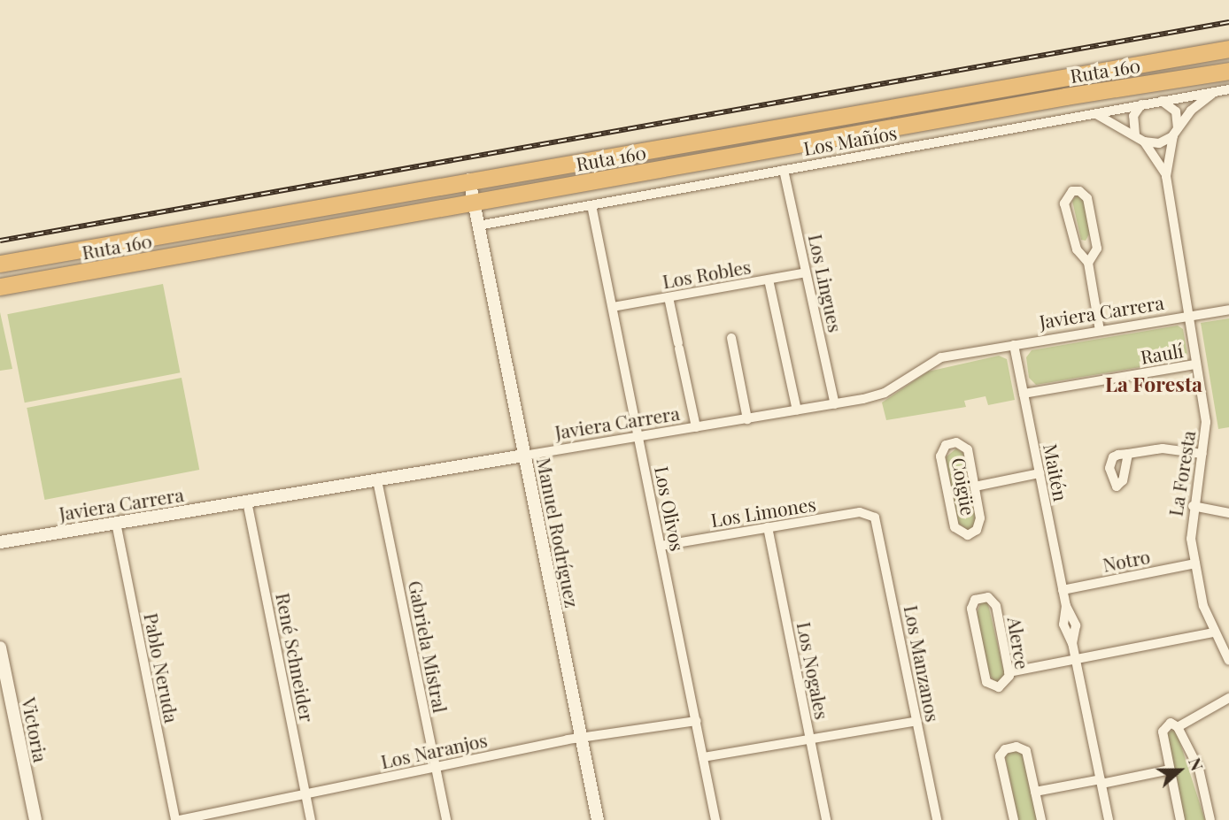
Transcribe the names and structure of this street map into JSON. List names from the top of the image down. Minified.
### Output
{"streets":{"highway":["Ruta 160"],"street":["Los Mañíos","Los Robles","Los Lingues","Javiera Carrera","Raulí","Maitén","La Foresta","Coigüe","Los Olivos","Los Limones","Manuel Rodríguez","Notro","Alerce","Gabriela Mistral","René Schneider","Los Manzanos","Pablo Neruda","Los Nogales","Victoria","Los Naranjos"]},"crossings":[["Ruta 160","Manuel Rodríguez"],["Los Mañíos","Los Lingues"],["Los Mañíos","La Foresta"],["Los Mañíos","Los Olivos"],["Los Mañíos","Manuel Rodríguez"],["Los Robles","Los Lingues"],["Los Robles","Los Olivos"],["Los Lingues","Javiera Carrera"],["Javiera Carrera","Maitén"],["Javiera Carrera","La Foresta"],["Javiera Carrera","Los Olivos"],["Javiera Carrera","Manuel Rodríguez"],["Javiera Carrera","Gabriela Mistral"],["Javiera Carrera","René Schneider"],["Javiera Carrera","Pablo Neruda"],["Raulí","Maitén"],["Raulí","La Foresta"],["Maitén","Coigüe"],["Maitén","Notro"],["La Foresta","Notro"],["Los Olivos","Los Limones"],["Los Olivos","Los Naranjos"],["Los Limones","Los Manzanos"],["Los Limones","Los Nogales"],["Manuel Rodríguez","Los Naranjos"],["Gabriela Mistral","Los Naranjos"],["René Schneider","Los Naranjos"],["Pablo Neruda","Los Naranjos"]],"districts":["La Foresta"],"north":"right"}
